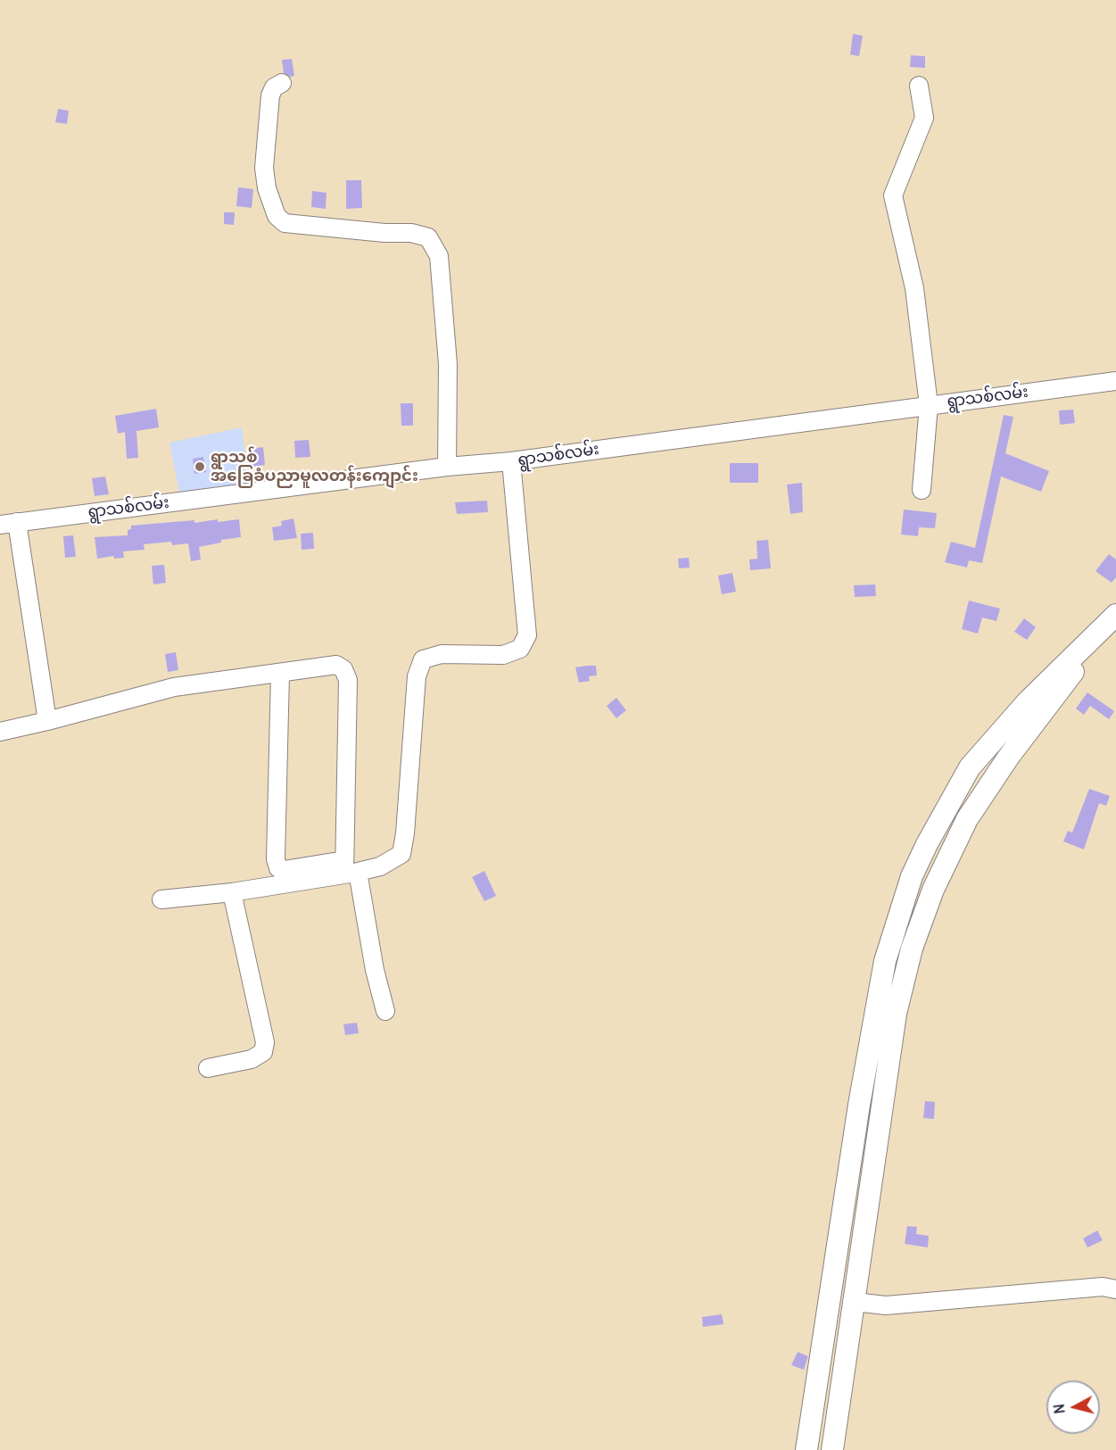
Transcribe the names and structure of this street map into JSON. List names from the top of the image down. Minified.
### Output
{"streets":{"street":["ရွာသစ်လမ်း"]},"places":["ရွာသစ် အခြေခံပညာမူလတန်းကျောင်း"],"north":"left"}
